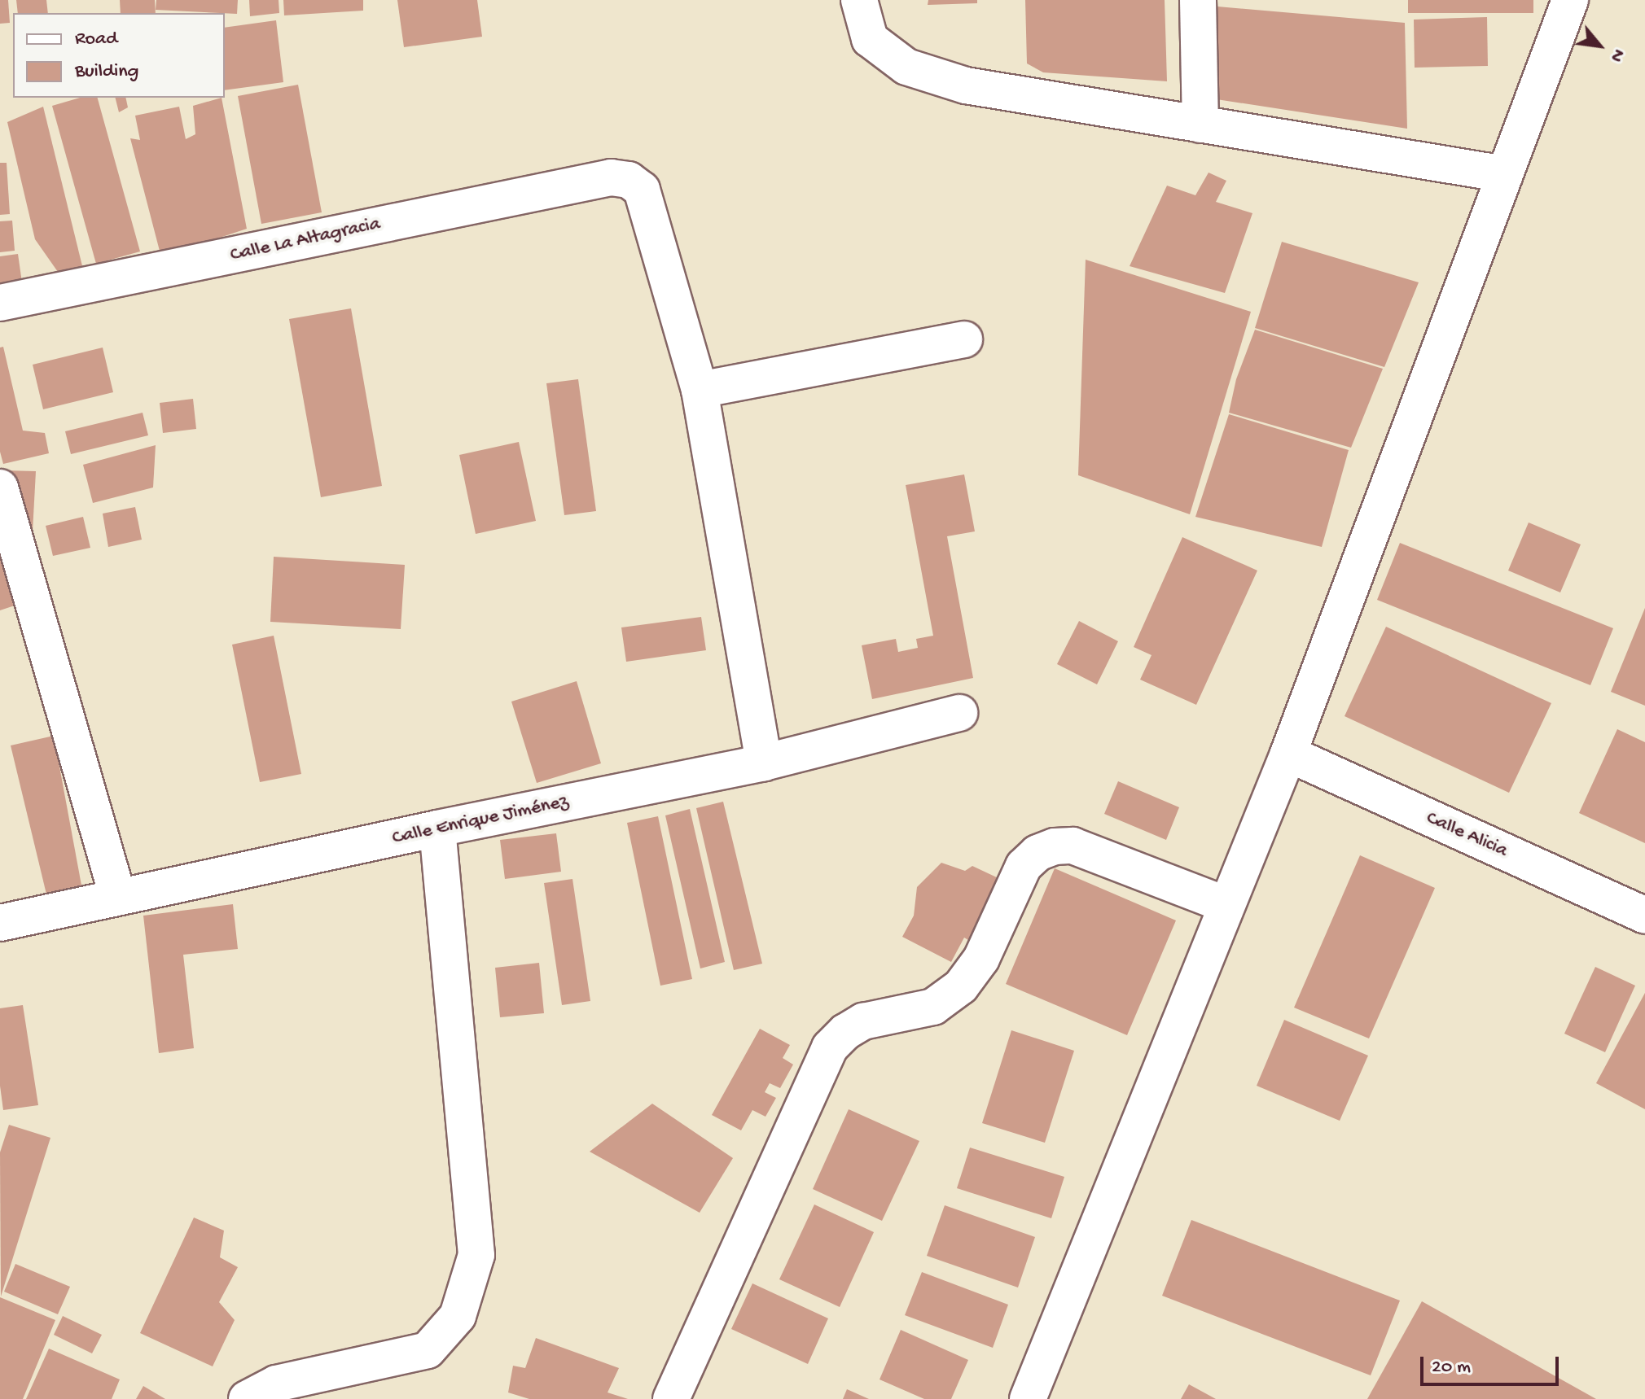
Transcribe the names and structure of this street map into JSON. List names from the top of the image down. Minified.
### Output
{"streets":{"street":["Calle La Altagracia","Calle Enrique Jiménez","Calle Alicia"]},"legend":["Road","Building"],"scale_bar":"20 m","north":"bottom right"}
